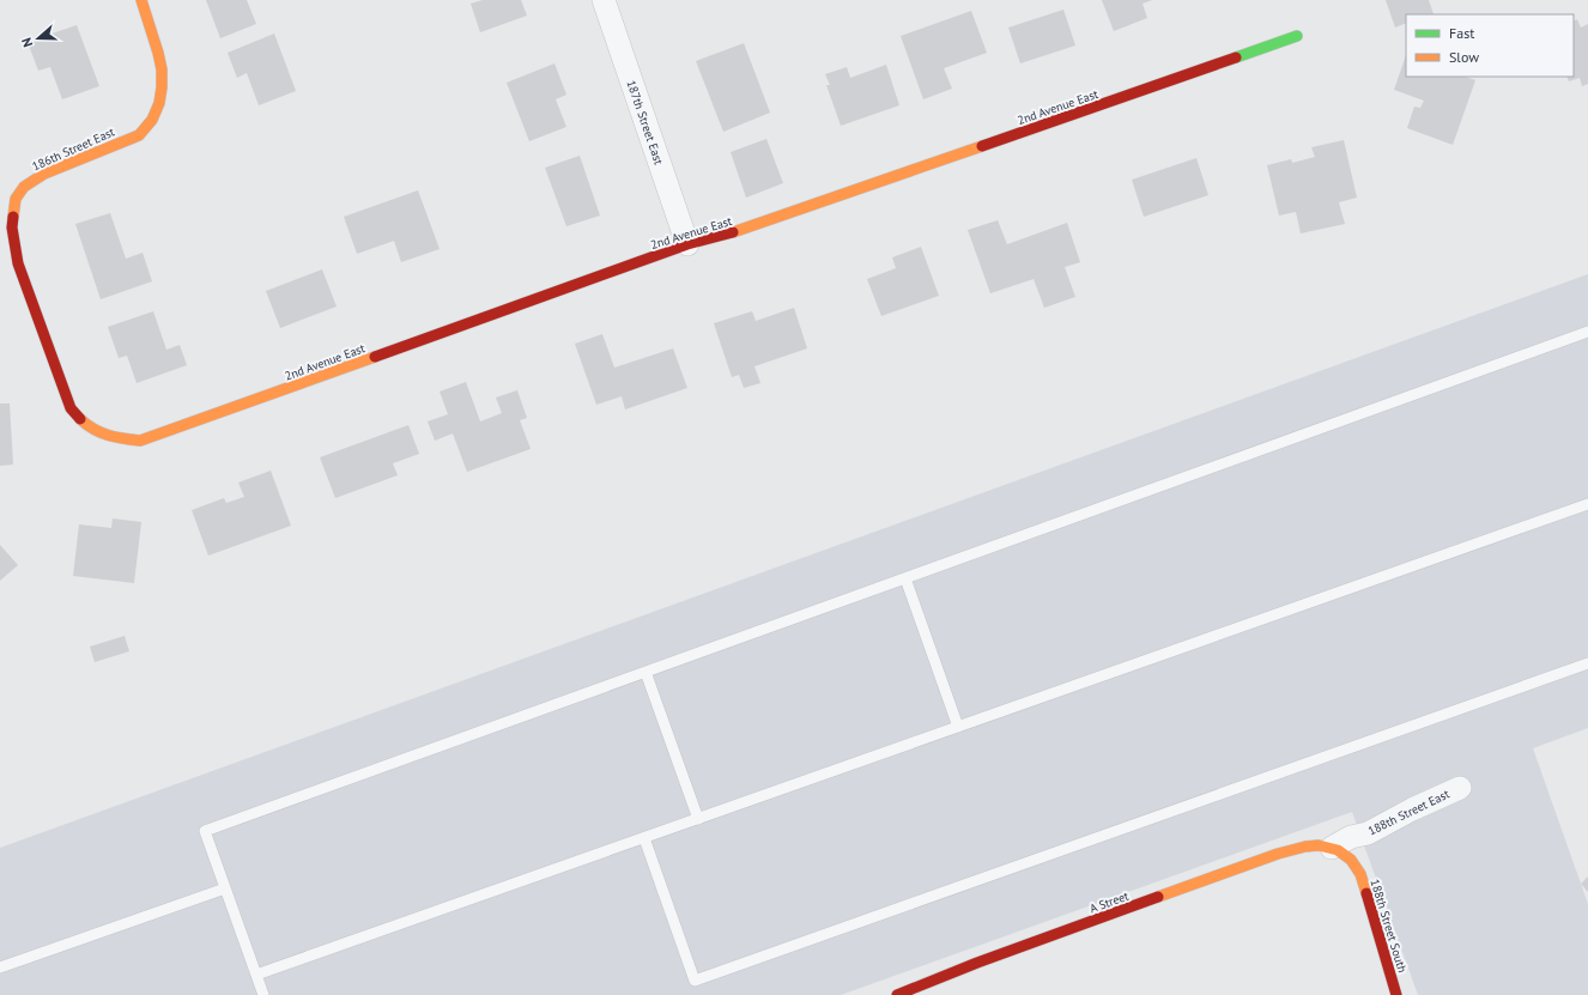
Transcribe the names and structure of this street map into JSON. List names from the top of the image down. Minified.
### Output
{"streets":{"street":["2nd Avenue East","187th Street East","186th Street East","188th Street East","A Street","188th Street South"]},"crossings":[["2nd Avenue East","187th Street East"],["2nd Avenue East","186th Street East"],["188th Street East","A Street"],["188th Street East","188th Street South"],["A Street","188th Street South"]],"legend":["Fast","Slow"],"north":"left"}
